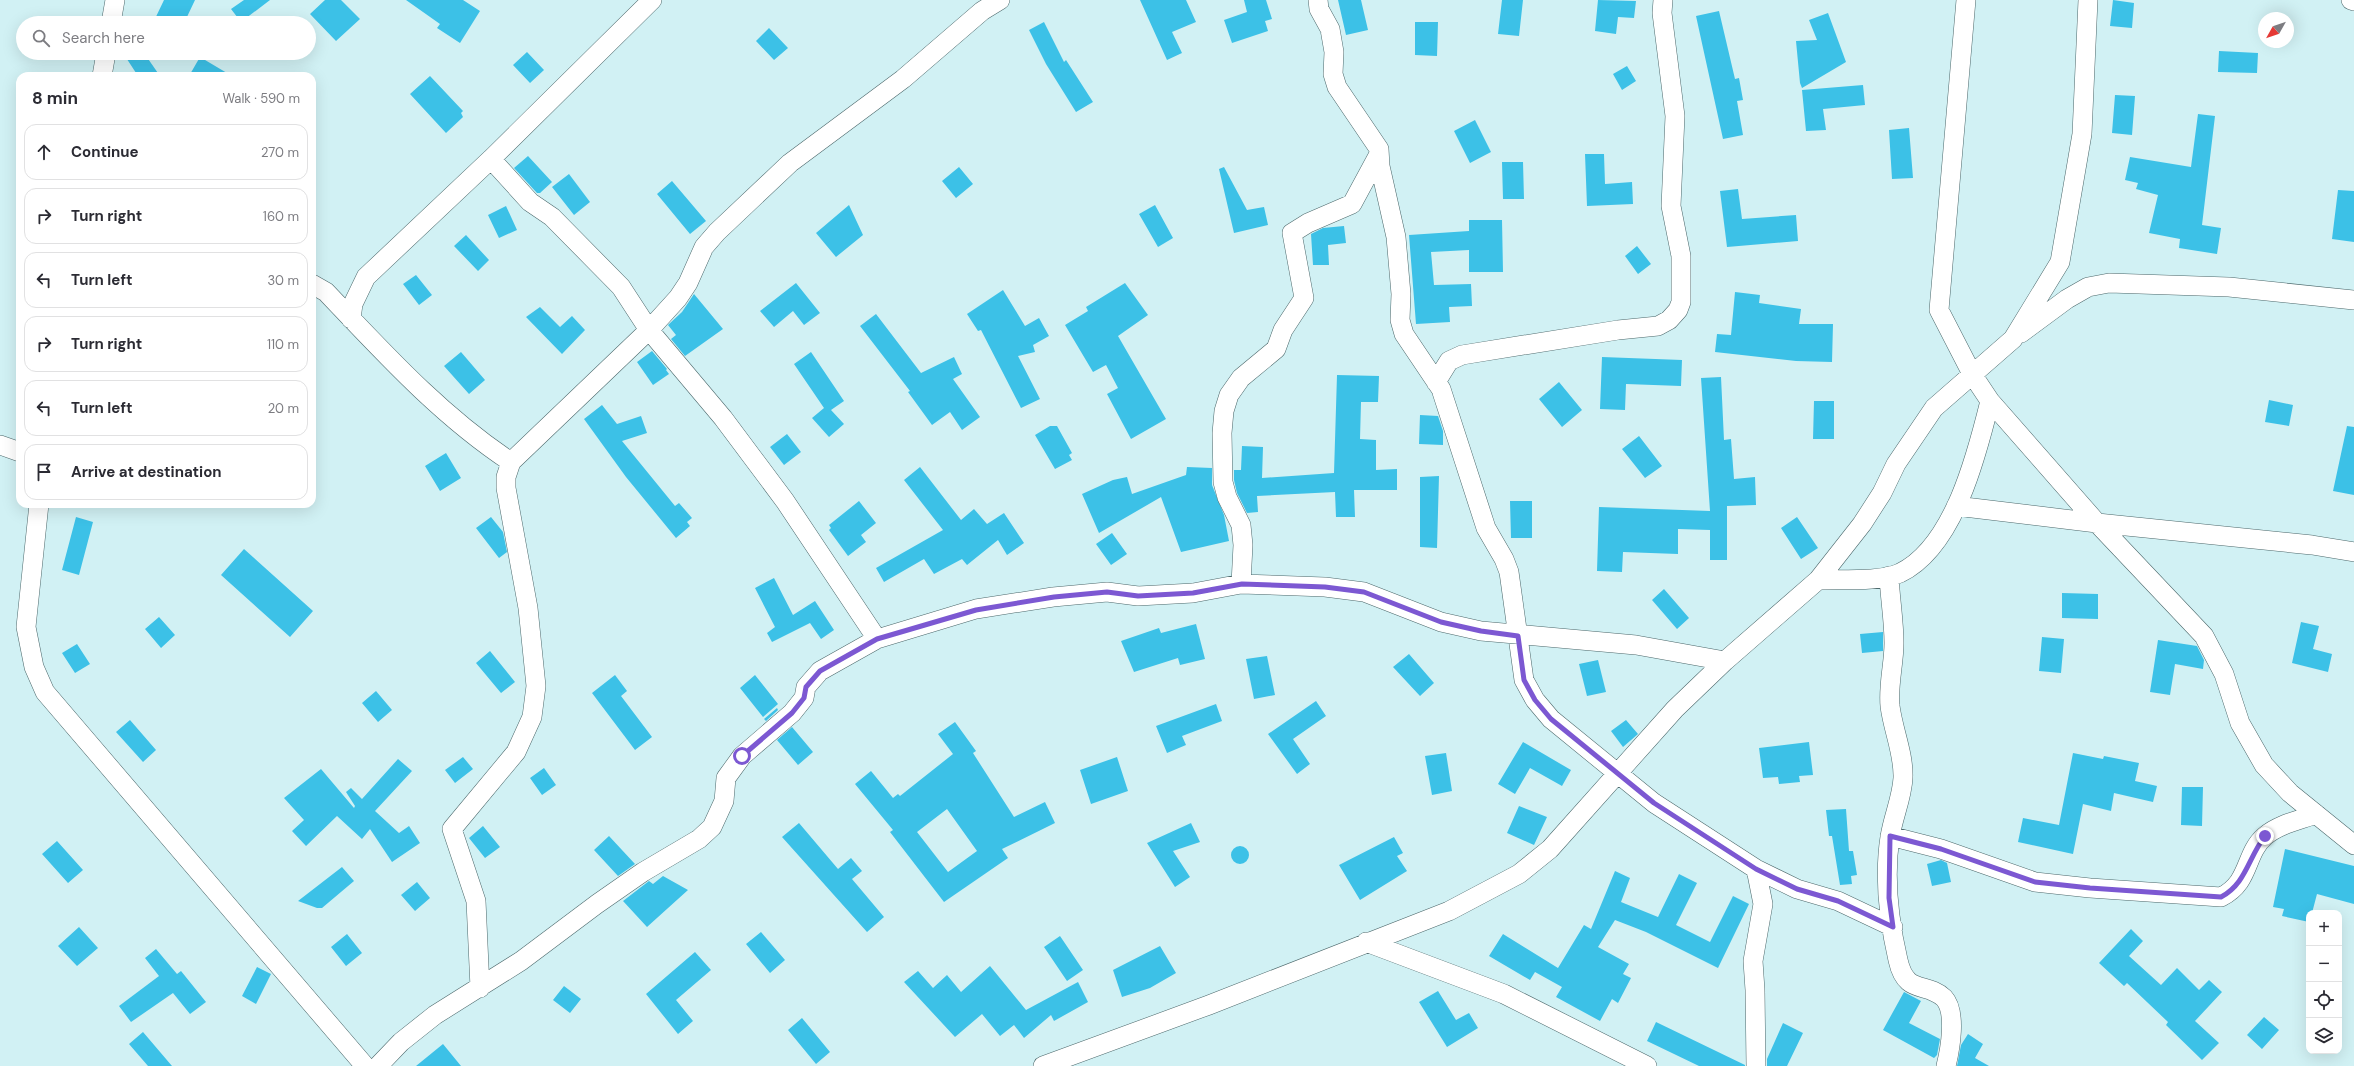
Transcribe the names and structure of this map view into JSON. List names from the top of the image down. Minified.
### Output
{"north":"bottom left","page":{"search":"Search here","heading":["8 min","Walk · 590 m"],"list":[["Continue","270 m"],["Turn right","160 m"],["Turn left","30 m"],["Turn right","110 m"],["Turn left","20 m"],"Arrive at destination"],"map_buttons":["+","−"]}}
